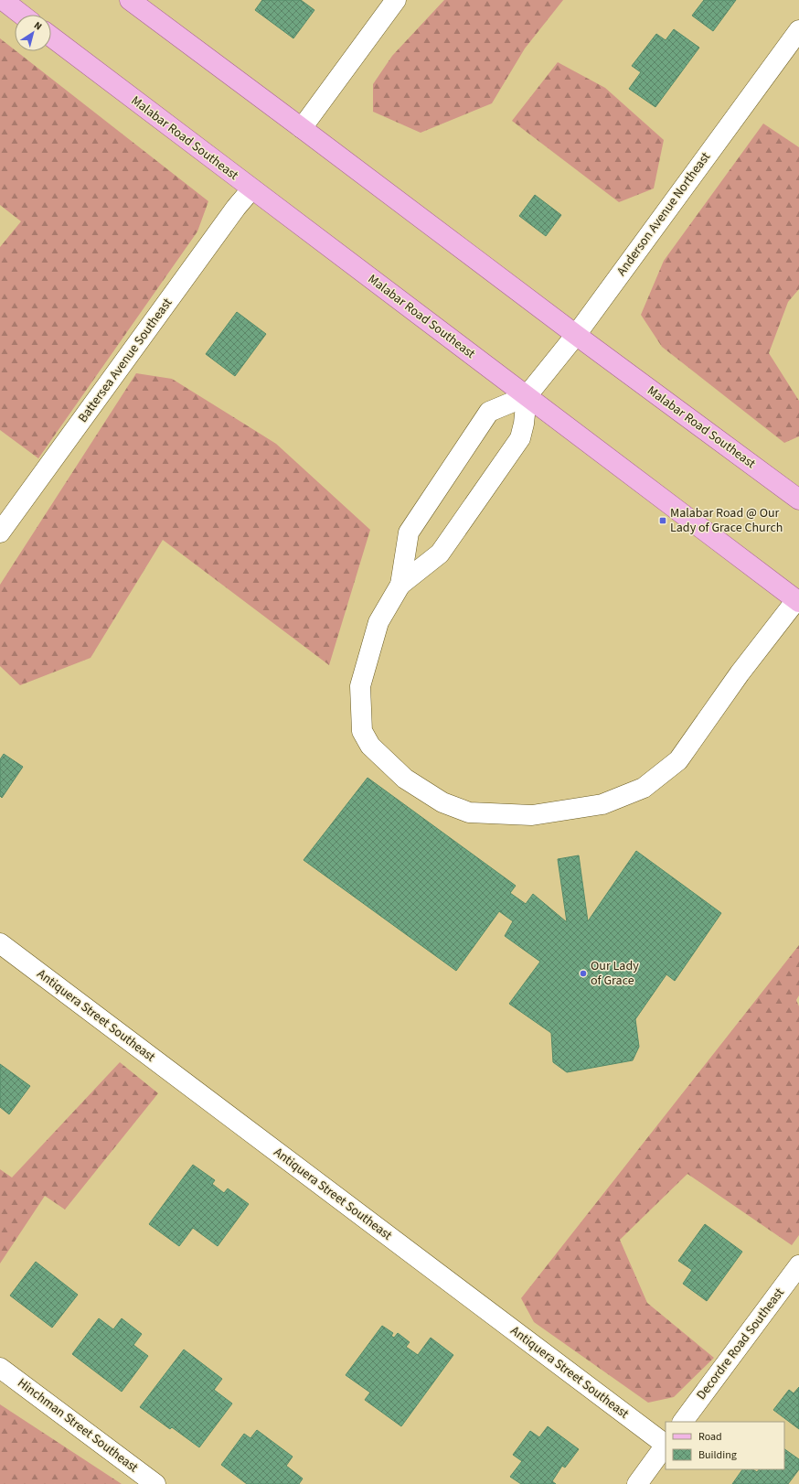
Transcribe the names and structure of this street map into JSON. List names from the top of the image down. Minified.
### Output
{"streets":{"main road":["Malabar Road Southeast"],"street":["Anderson Avenue Northeast","Battersea Avenue Southeast","Antiquera Street Southeast","Decordre Road Southeast","Hinchman Street Southeast"]},"crossings":[["Malabar Road Southeast","Anderson Avenue Northeast"],["Malabar Road Southeast","Battersea Avenue Southeast"]],"places":{"transit":["Malabar Road @ Our Lady of Grace Church"],"other":["Our Lady of Grace"]},"legend":["Road","Building"],"north":"top right"}
